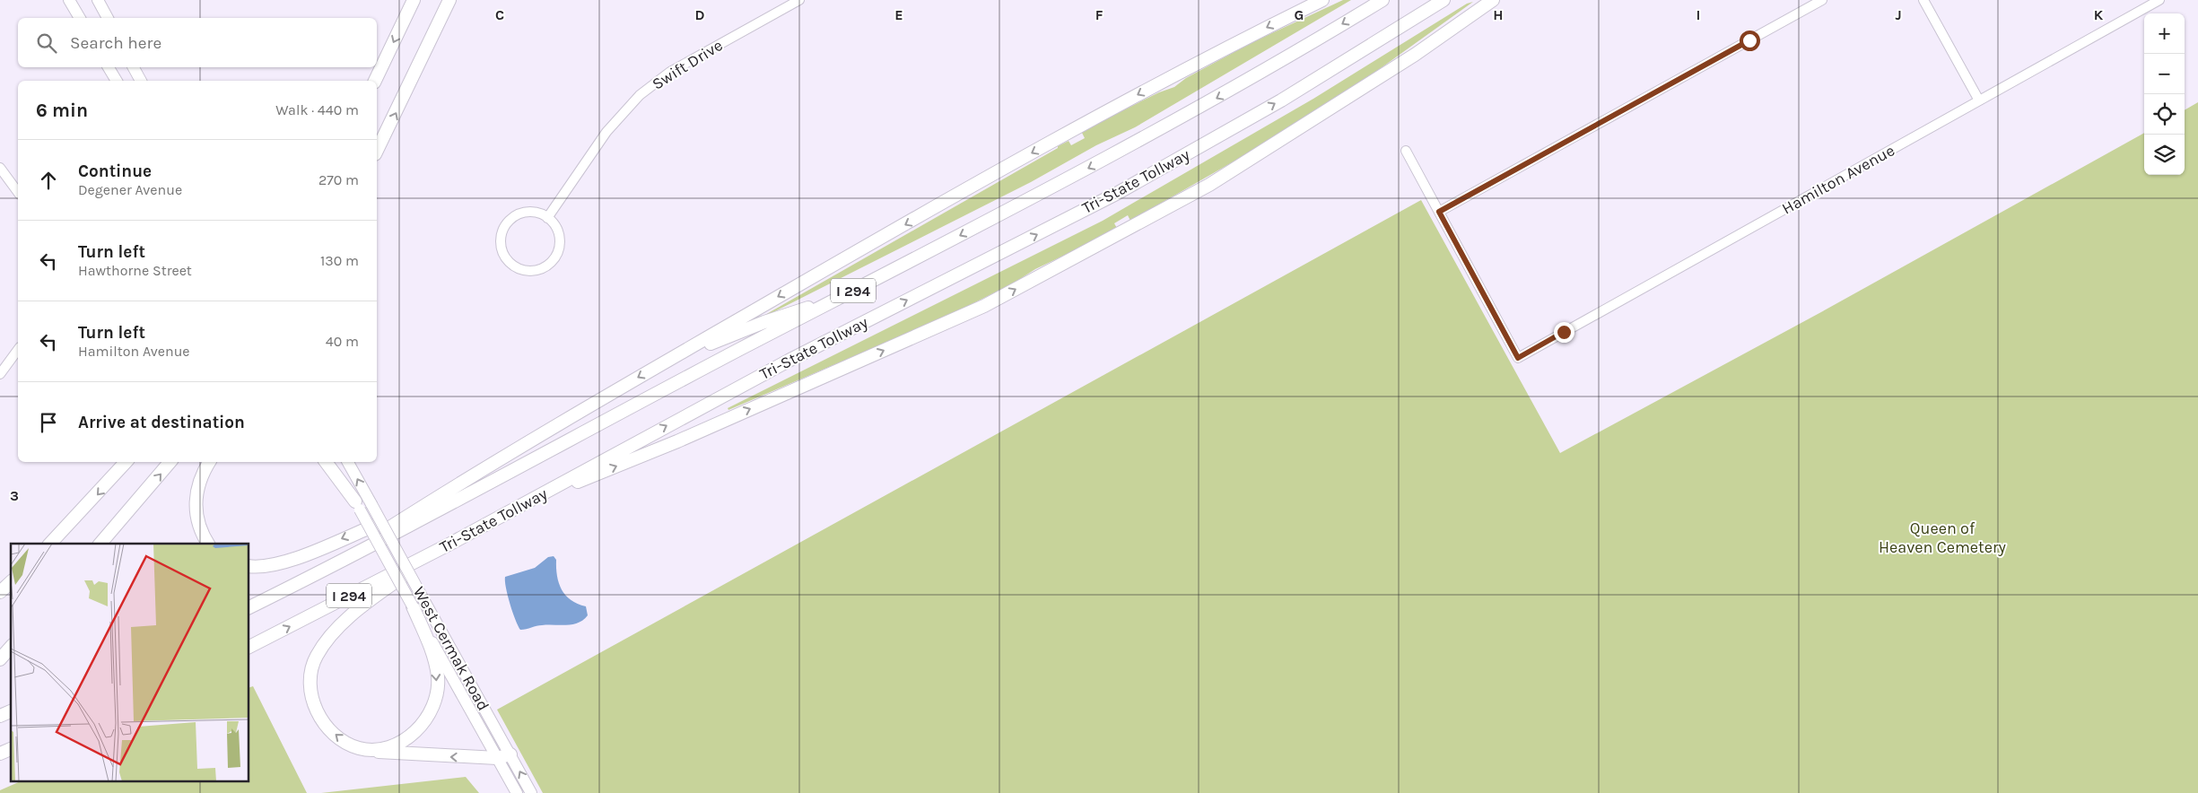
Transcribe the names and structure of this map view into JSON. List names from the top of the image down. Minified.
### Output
{"streets":{"highway":["Tri-State Tollway","I 294"],"main road":["West Cermak Road"],"street":["Swift Drive","Hamilton Avenue"]},"parks":["Queen of Heaven Cemetery"],"page":{"map_buttons":["+","−"],"search":"Search here","heading":["6 min","Walk · 440 m"],"list":[["Continue","Degener Avenue","270 m"],["Turn left","Hawthorne Street","130 m"],["Turn left","Hamilton Avenue","40 m"],"Arrive at destination"]},"grid":{"columns":["C","D","E","F","G","H","I","J","K"],"rows":["3"]}}
